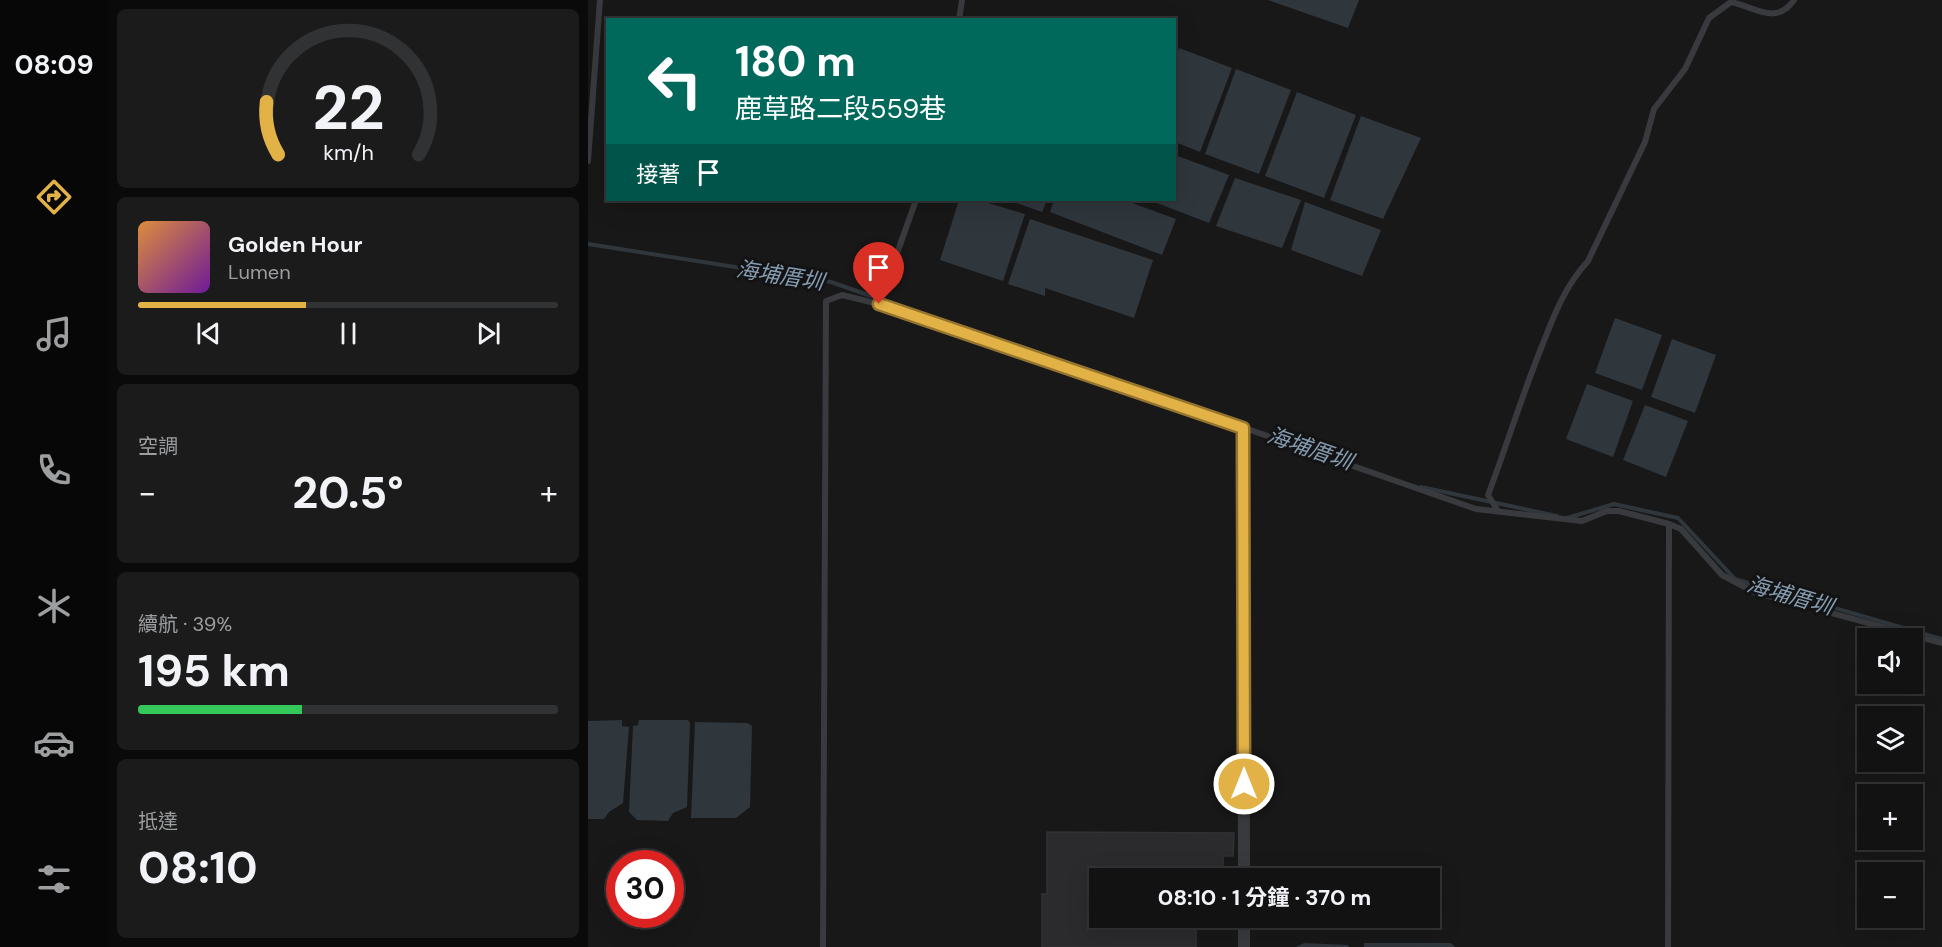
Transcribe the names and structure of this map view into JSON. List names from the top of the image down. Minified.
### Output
{"water":["海埔厝圳"],"page":{"tabs":"08:09","turn":["180 m","鹿草路二段559巷"],"then":"接著","song":["Golden Hour","Lumen"],"tile":["空調",["續航 · 39%","195 km"],["抵達","08:10"]],"heat":["−","20.5°","+"],"map_buttons":["+","−"],"limit":"30","trip":"08:10 · 1 分鐘 · 370 m","gauge":["22","km/h"]}}
